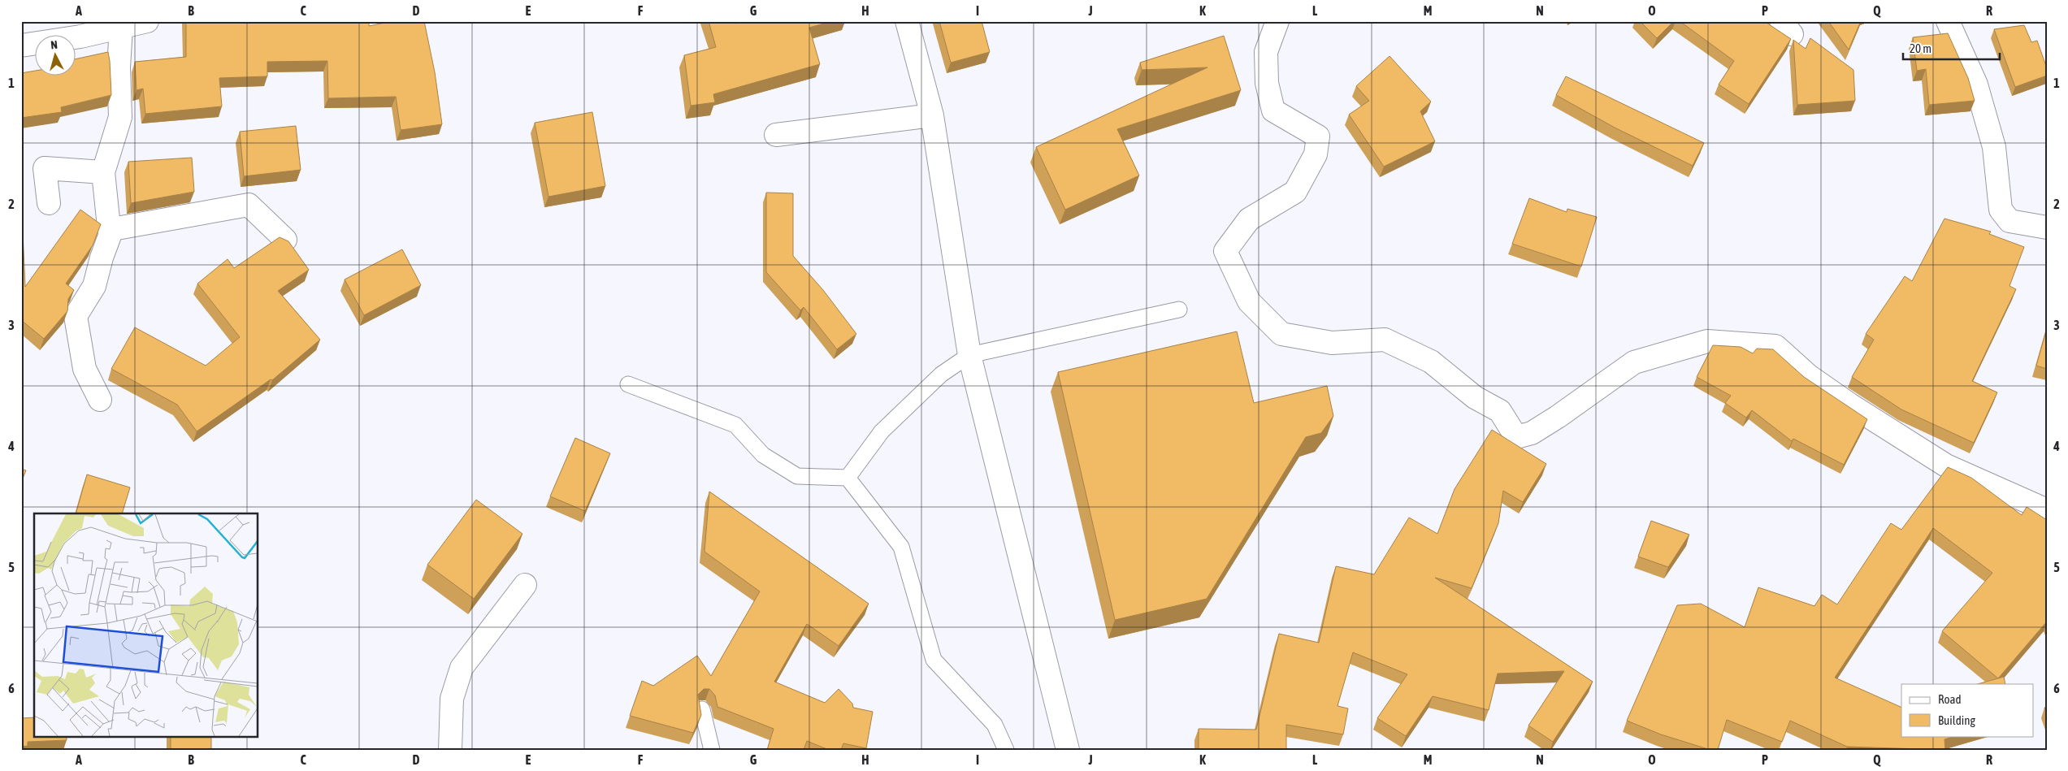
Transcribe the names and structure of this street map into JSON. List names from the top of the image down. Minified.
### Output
{"legend":["Road","Building"],"scale_bar":"20 m","north":"top","grid":{"columns":["A","B","C","D","E","F","G","H","I","J","K","L","M","N","O","P","Q","R"],"rows":["1","2","3","4","5","6"]}}
